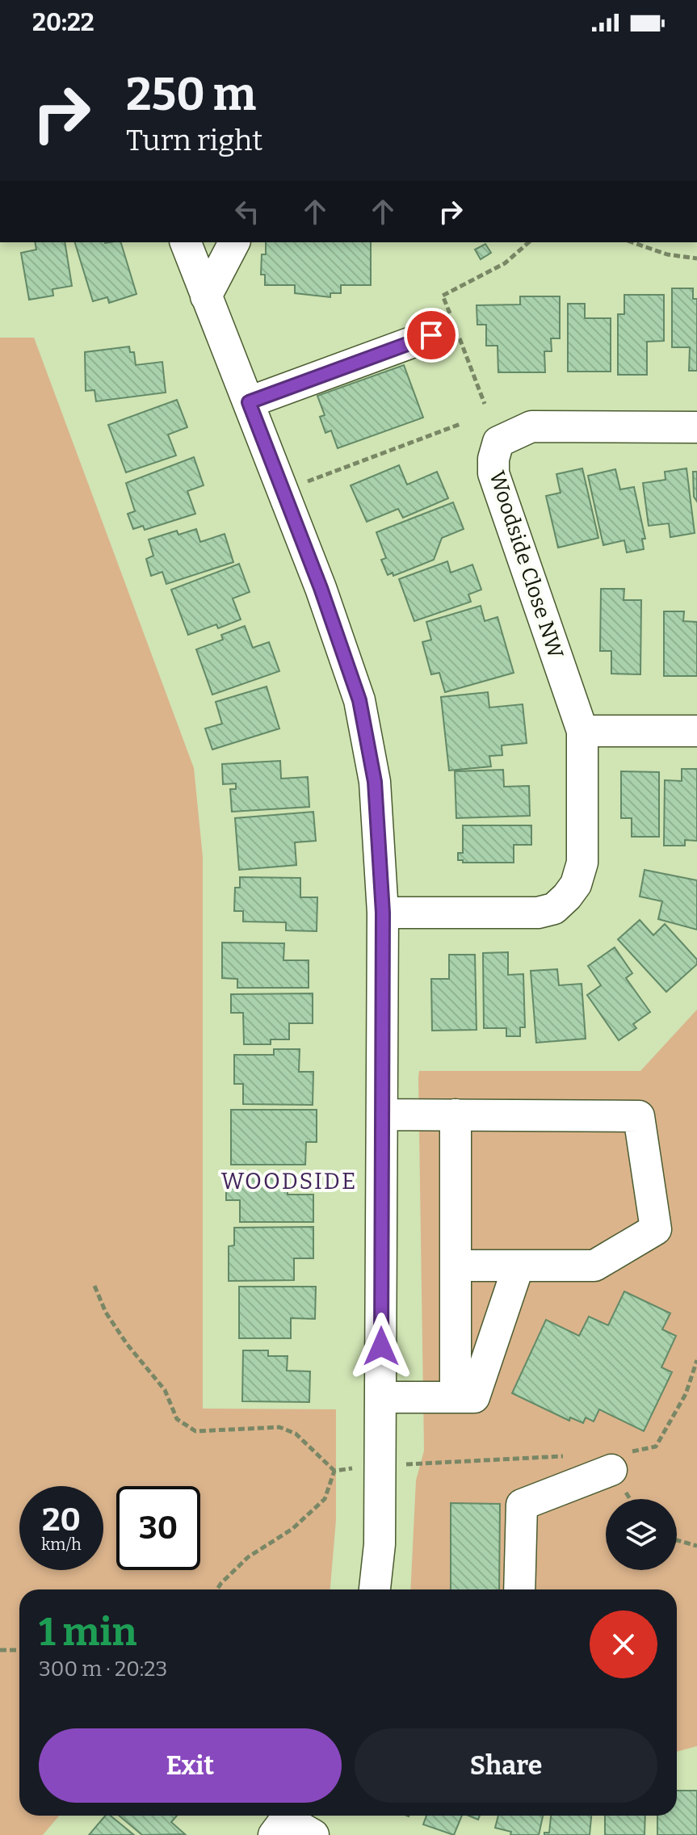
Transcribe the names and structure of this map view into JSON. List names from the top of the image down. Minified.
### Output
{"streets":{"street":["Woodside Close NW"]},"districts":["WOODSIDE"],"page":{"status":"20:22","turn":["250 m","Turn right"],"speed":"20 km/h","limit":"30","heading":["1 min","300 m · 20:23"],"buttons":["Exit","Share"]}}
